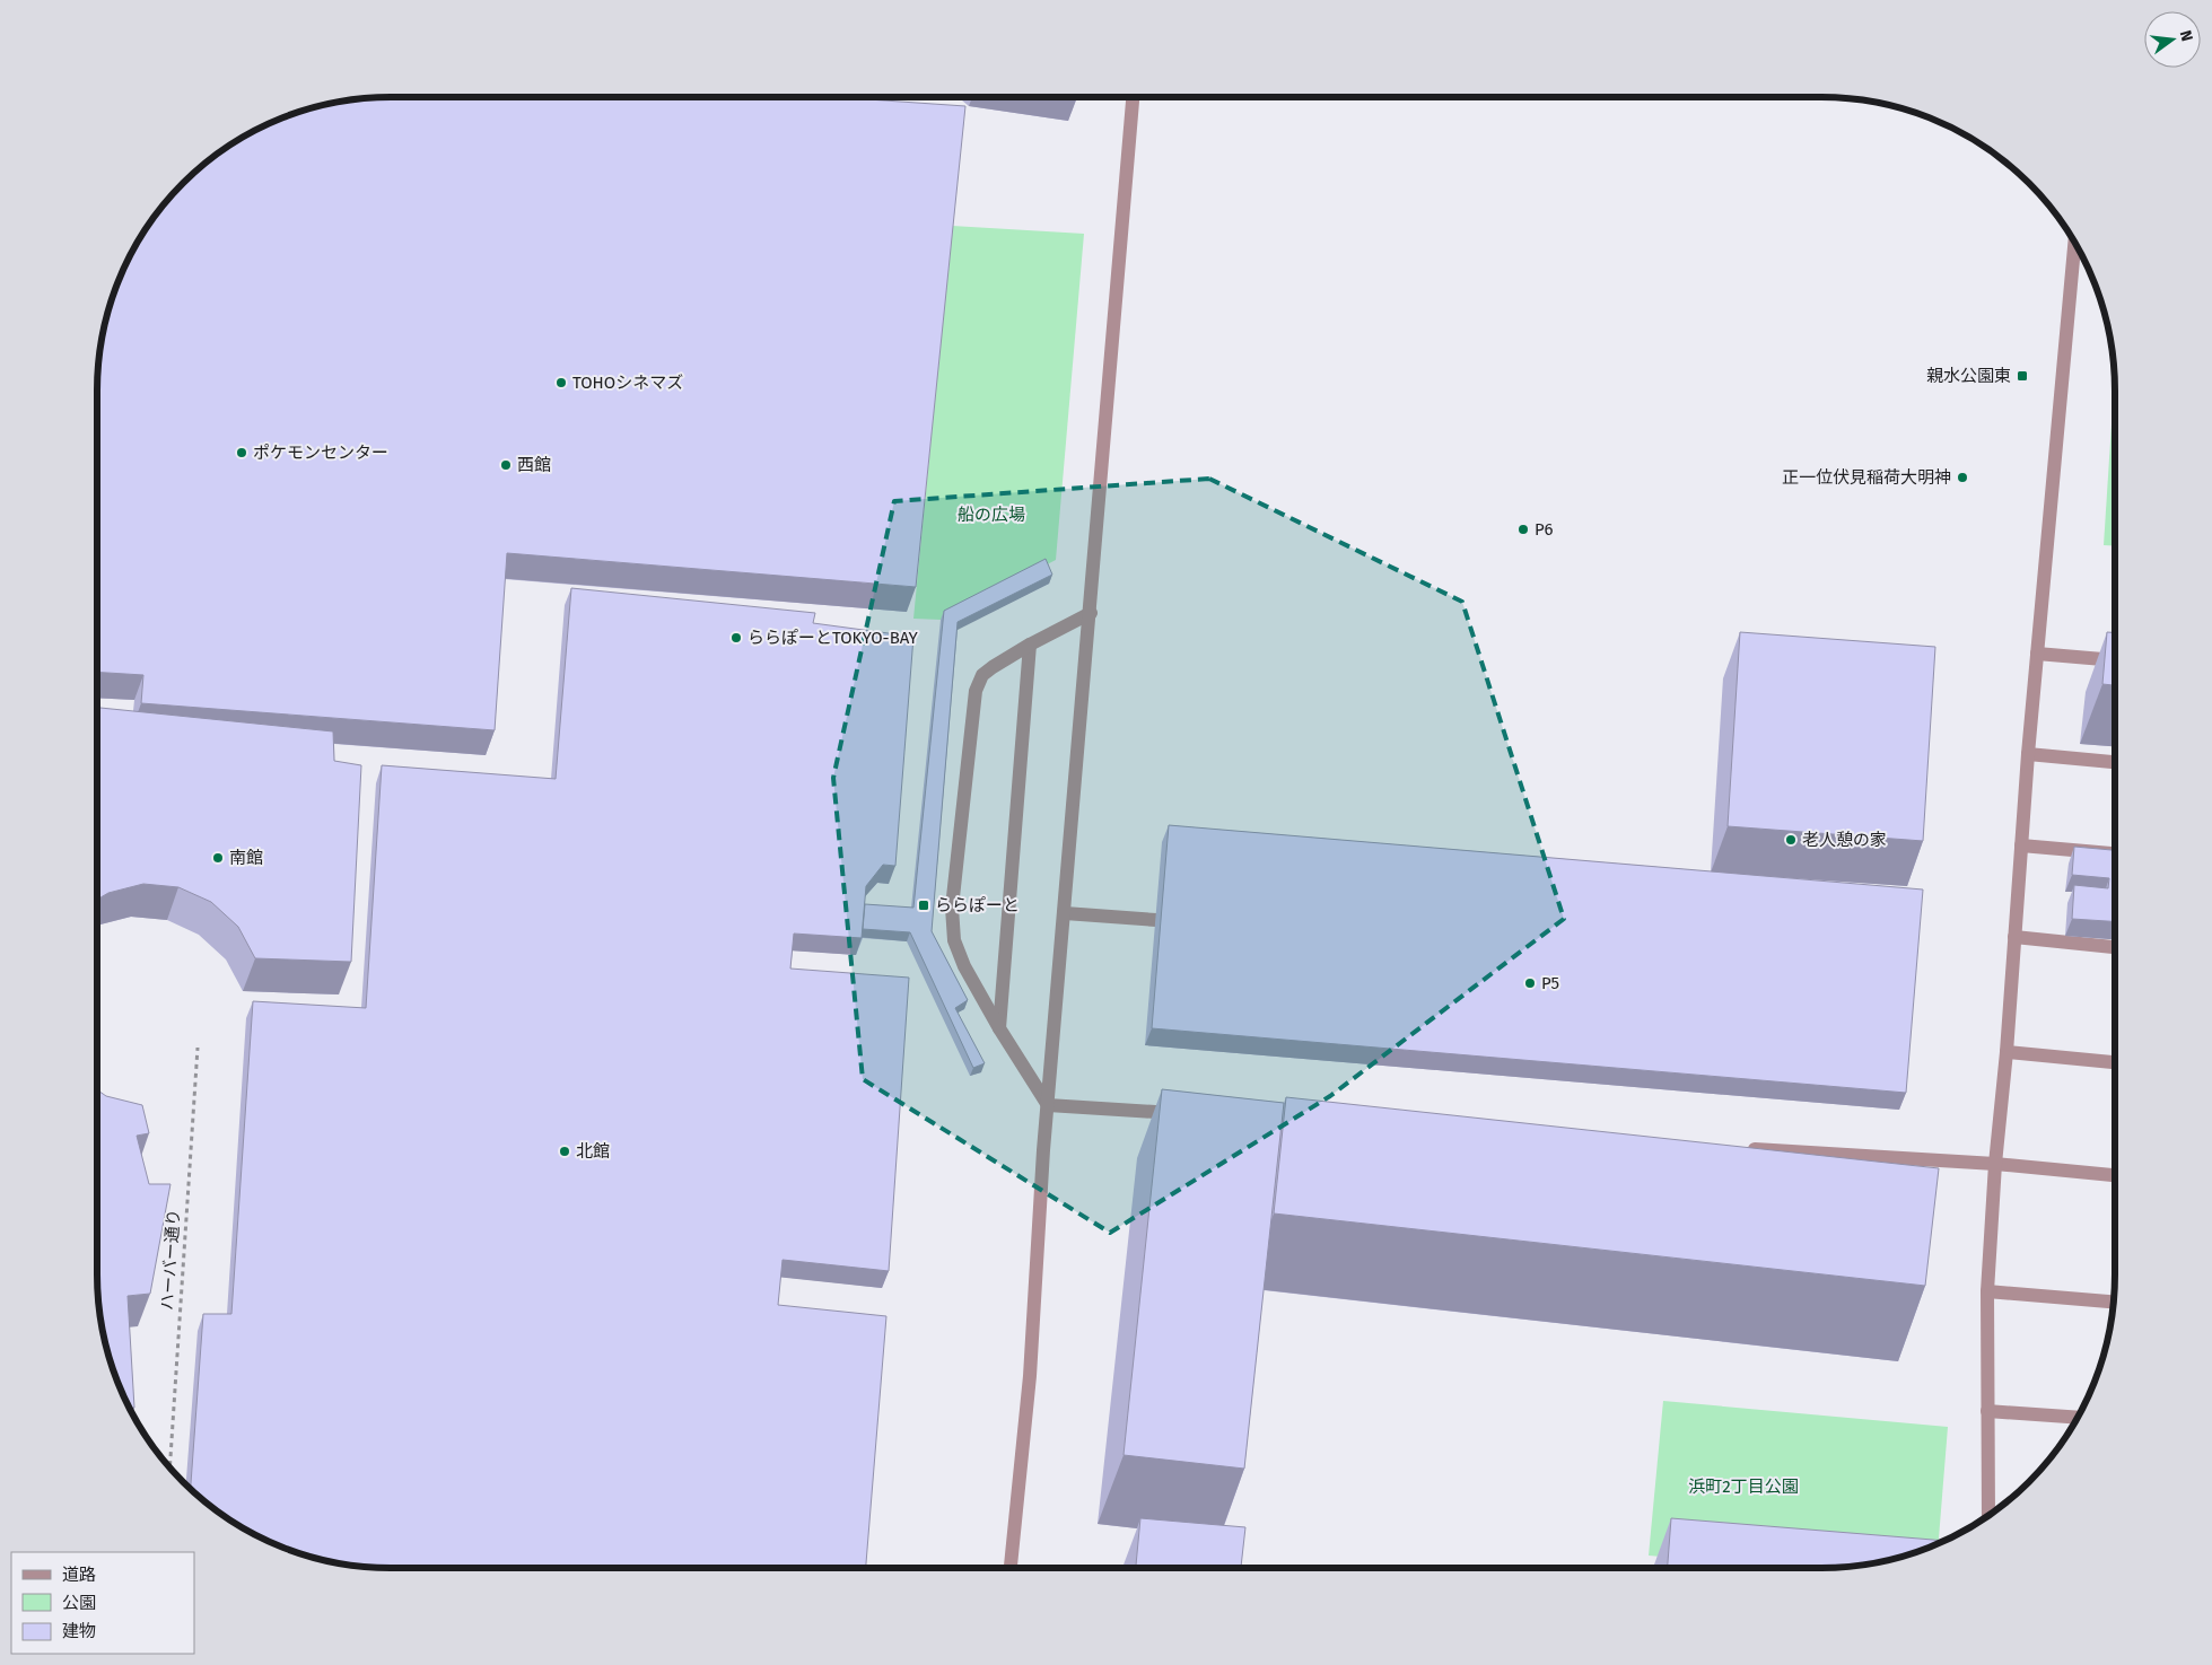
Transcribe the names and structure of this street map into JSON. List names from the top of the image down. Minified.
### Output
{"streets":{"path":["ハーバー通り"]},"parks":["船の広場","浜町2丁目公園"],"places":{"transit":["親水公園東","ららぽーと"],"other":["TOHOシネマズ","ポケモンセンター","西館","正一位伏見稲荷大明神","P6","ららぽーとTOKYO-BAY","老人憩の家","南館","P5","北館"]},"legend":["道路","公園","建物"],"north":"right"}
